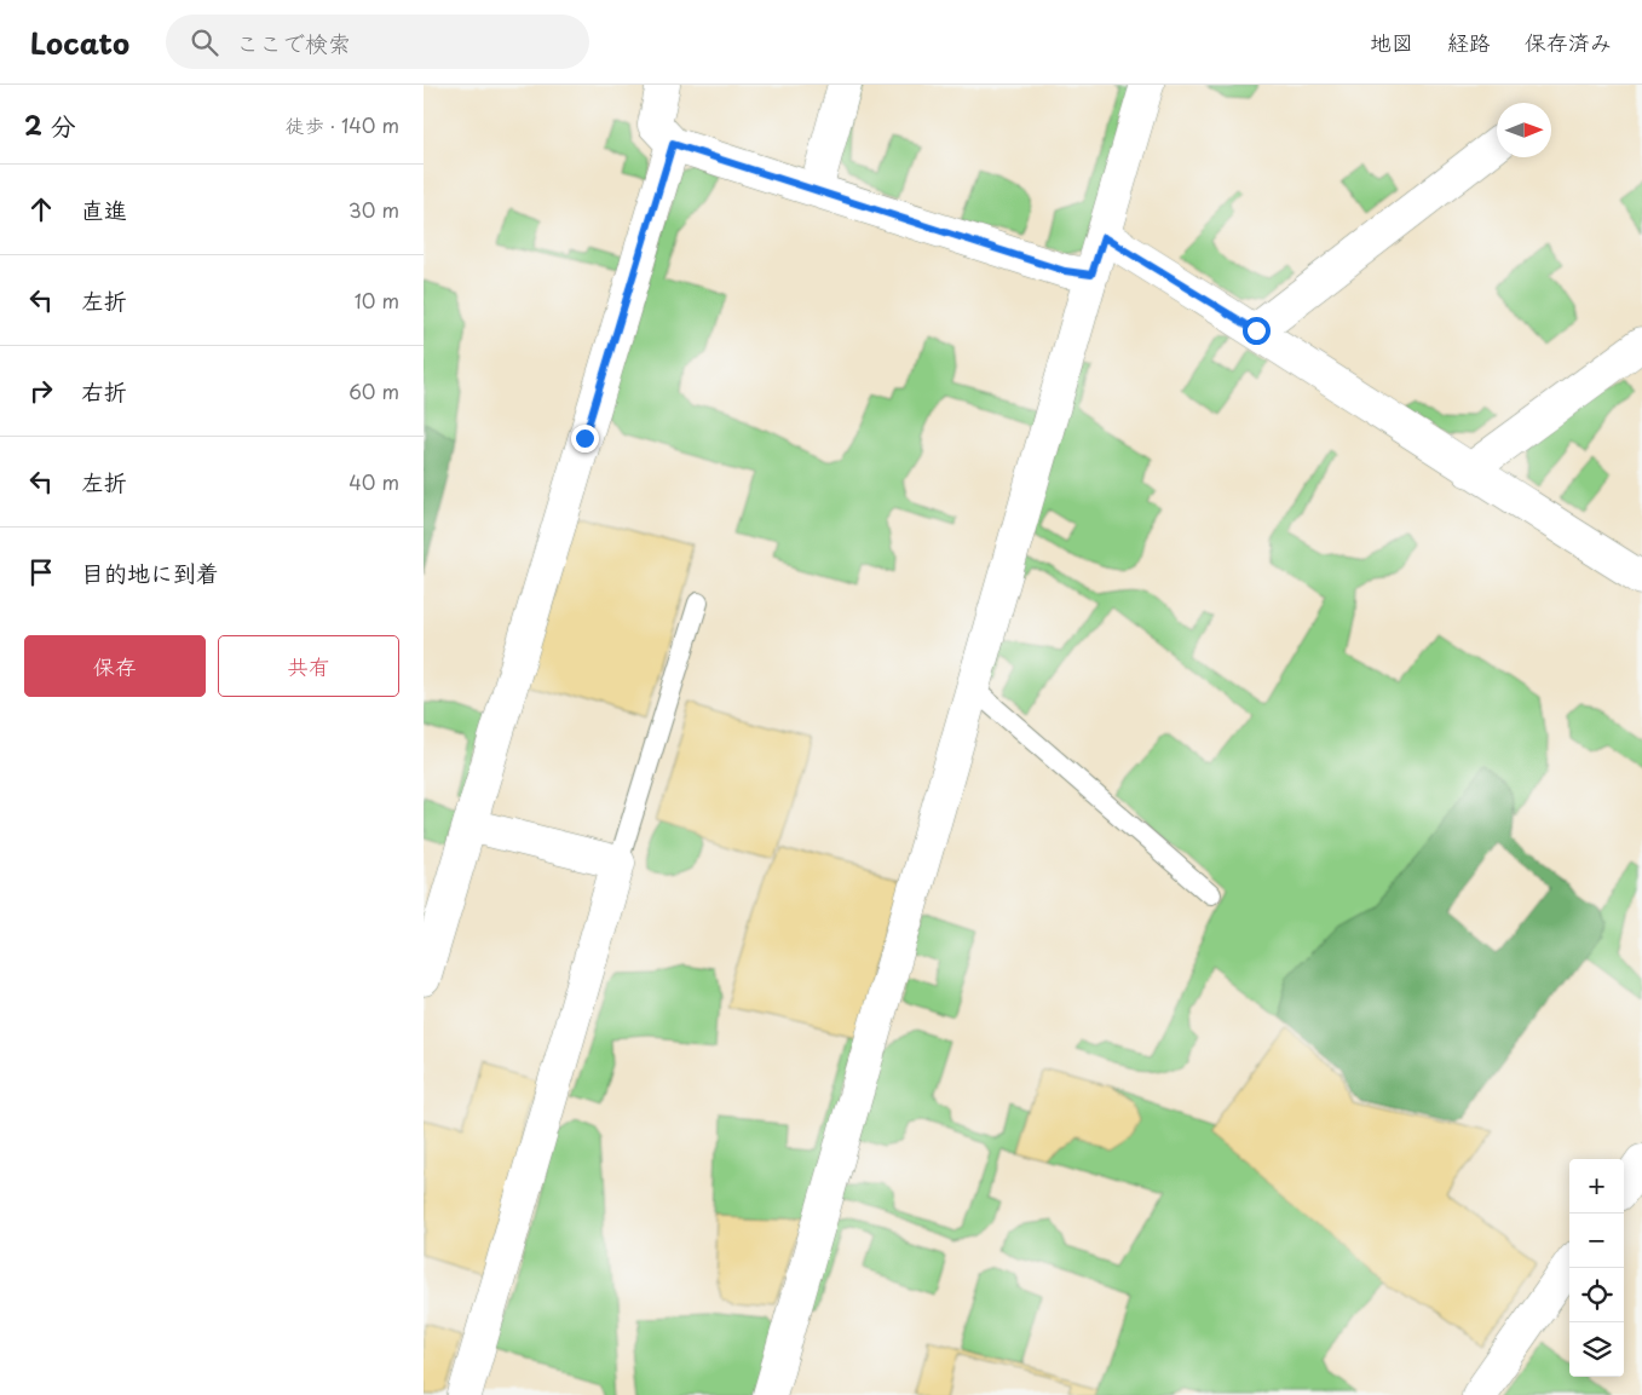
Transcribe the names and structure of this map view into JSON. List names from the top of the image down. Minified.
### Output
{"north":"right","page":{"header":"Locato","search":"ここで検索","nav":["地図","経路","保存済み"],"heading":["2 分","徒歩 · 140 m"],"list":[["直進","30 m"],["左折","10 m"],["右折","60 m"],["左折","40 m"],"目的地に到着"],"buttons":["保存","共有"],"map_buttons":["+","−"]}}
